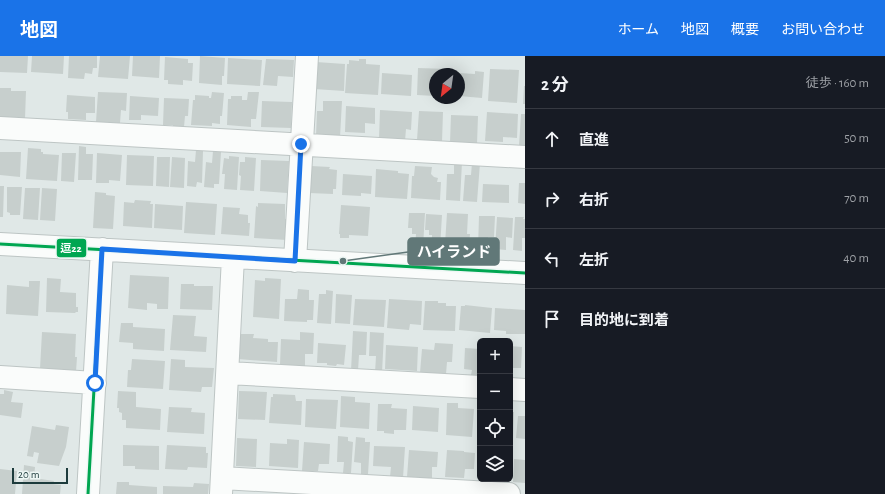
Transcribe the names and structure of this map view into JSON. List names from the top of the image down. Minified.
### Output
{"places":["ハイランド"],"lines":["transit line 逗22"],"scale_bar":"20 m","north":"bottom left","page":{"header":"地図","nav":["ホーム","地図","概要","お問い合わせ"],"heading":["2 分","徒歩 · 160 m"],"list":[["直進","50 m"],["右折","70 m"],["左折","40 m"],"目的地に到着"],"map_buttons":["+","−"],"scale":"20 m"}}
